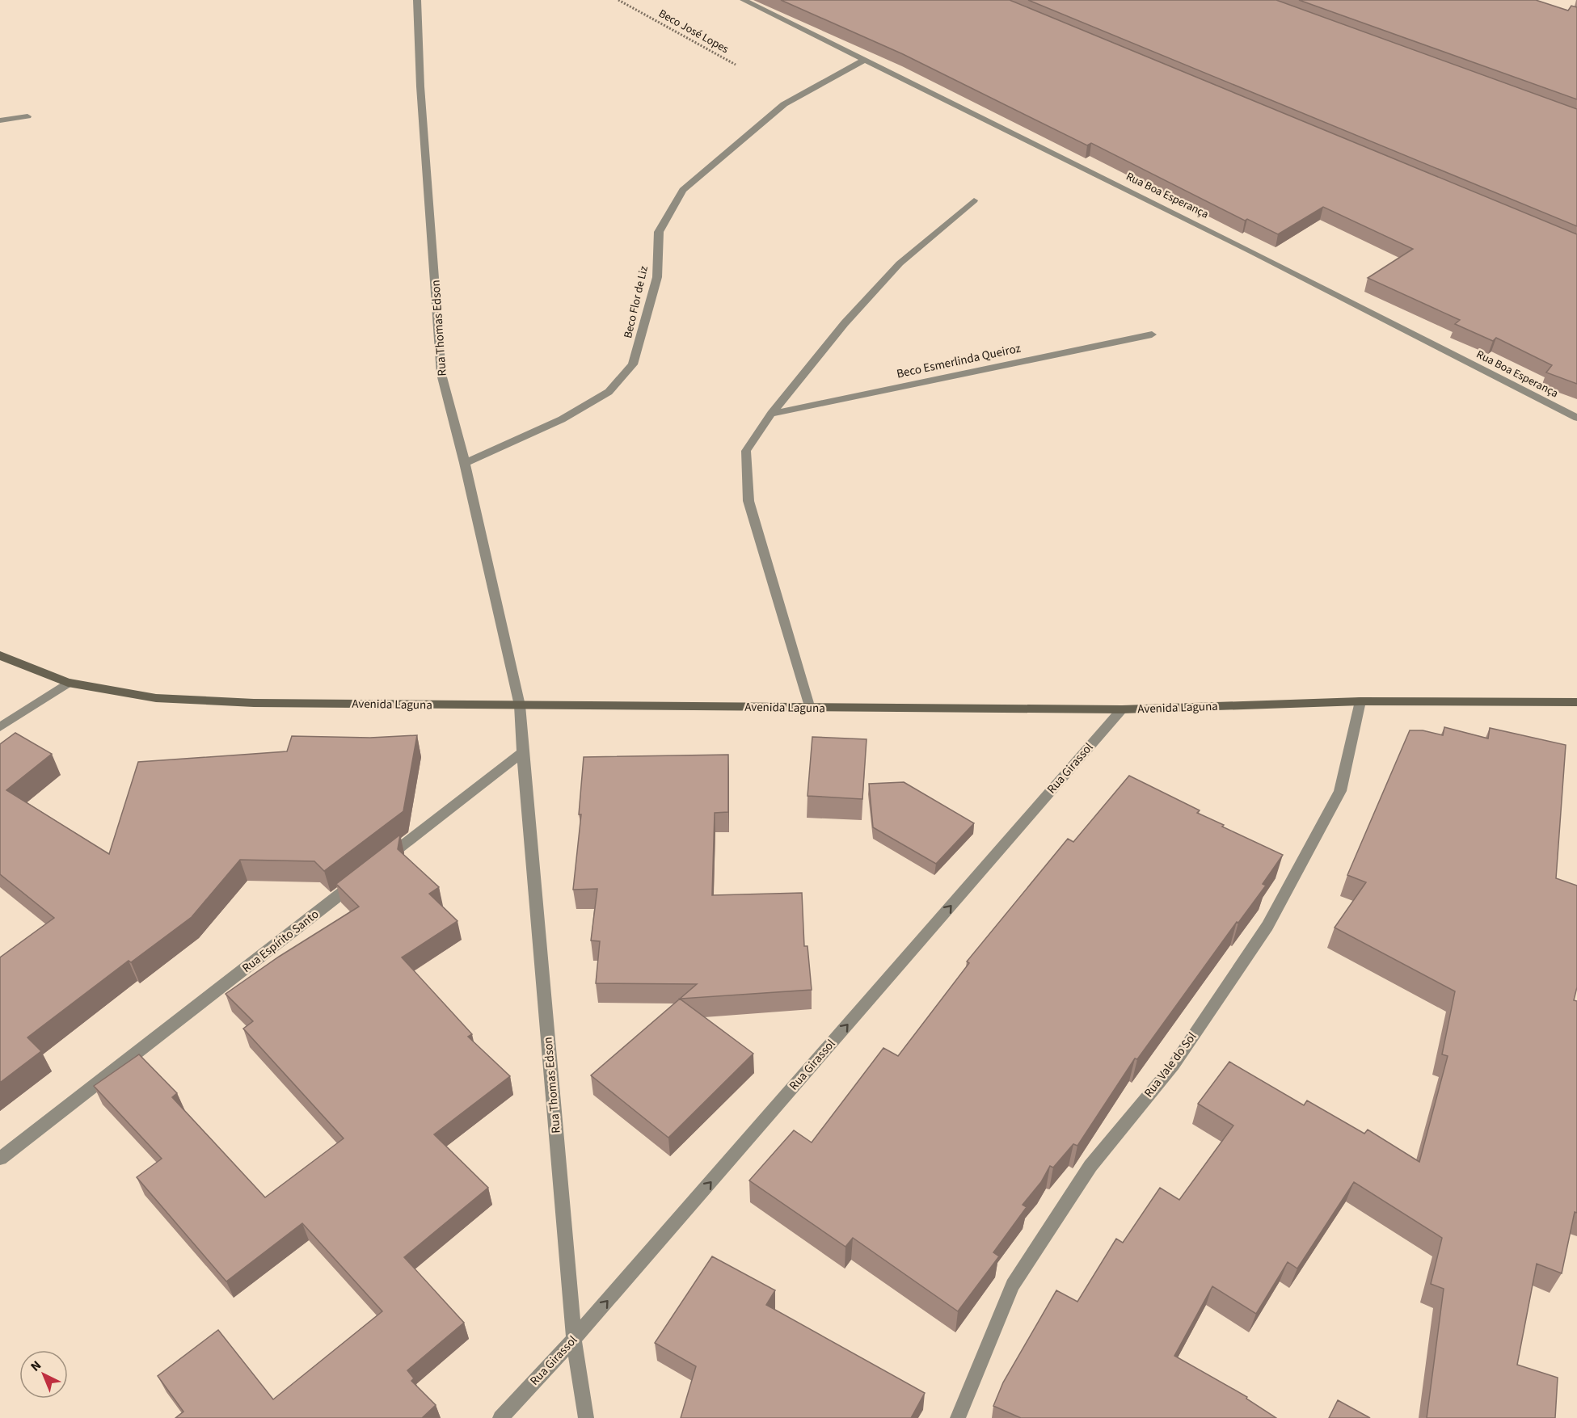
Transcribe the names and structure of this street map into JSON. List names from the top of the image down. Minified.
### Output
{"streets":{"main road":["Avenida Laguna"],"street":["Rua Boa Esperança","Beco Flor de Liz","Rua Thomas Edson","Beco Esmerlinda Queiroz","Rua Girassol","Rua Espírito Santo","Rua Vale do Sol"],"path":["Beco José Lopes"]},"crossings":[["Rua Boa Esperança","Beco Flor de Liz"],["Beco Flor de Liz","Rua Thomas Edson"],["Rua Thomas Edson","Avenida Laguna"],["Rua Thomas Edson","Rua Girassol"],["Avenida Laguna","Rua Girassol"],["Avenida Laguna","Rua Vale do Sol"]],"one_way":["Rua Girassol"],"north":"top left"}
